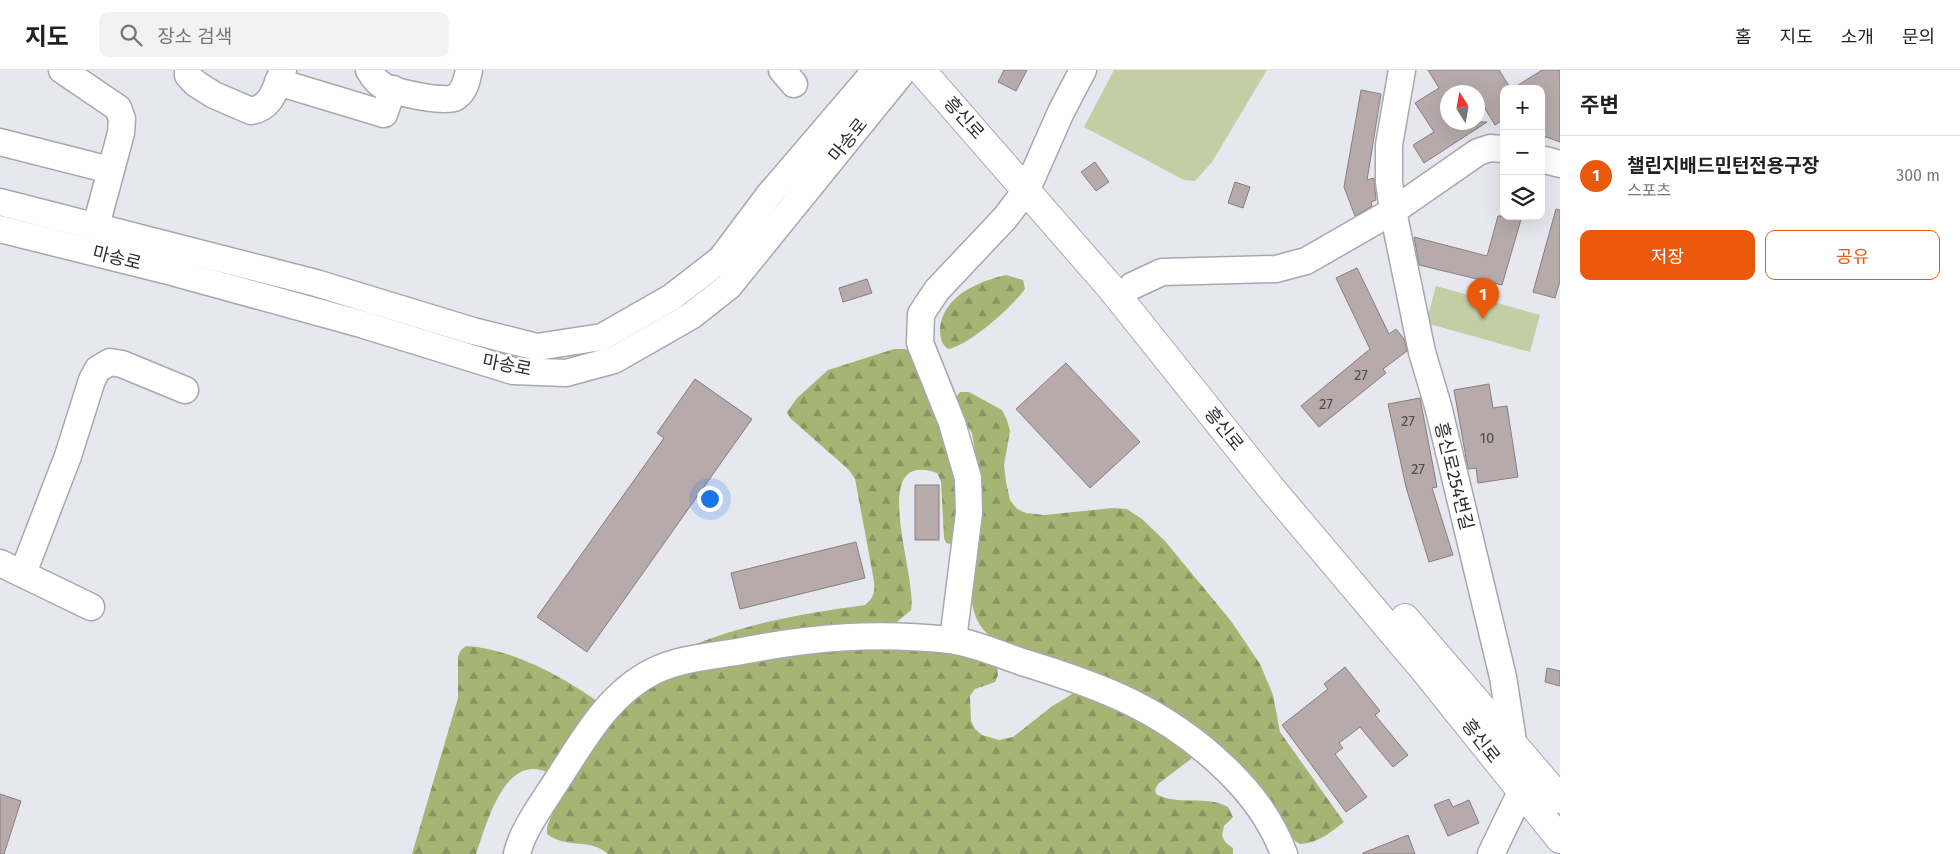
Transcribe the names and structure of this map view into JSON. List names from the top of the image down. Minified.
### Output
{"streets":{"main road":["흥신로"],"street":["마송로","흥신로254번길"]},"crossings":[["흥신로","흥신로254번길"]],"house_numbers":["27","27","27","10","27"],"north":"top","page":{"header":"지도","search":"장소 검색","nav":["홈","지도","소개","문의"],"heading":"주변","map_buttons":["+","−"],"list":[{"mark":"1","name":"챌린지배드민턴전용구장","note":"스포츠","value":"300 m"}],"buttons":["저장","공유"],"pins":"1"}}
